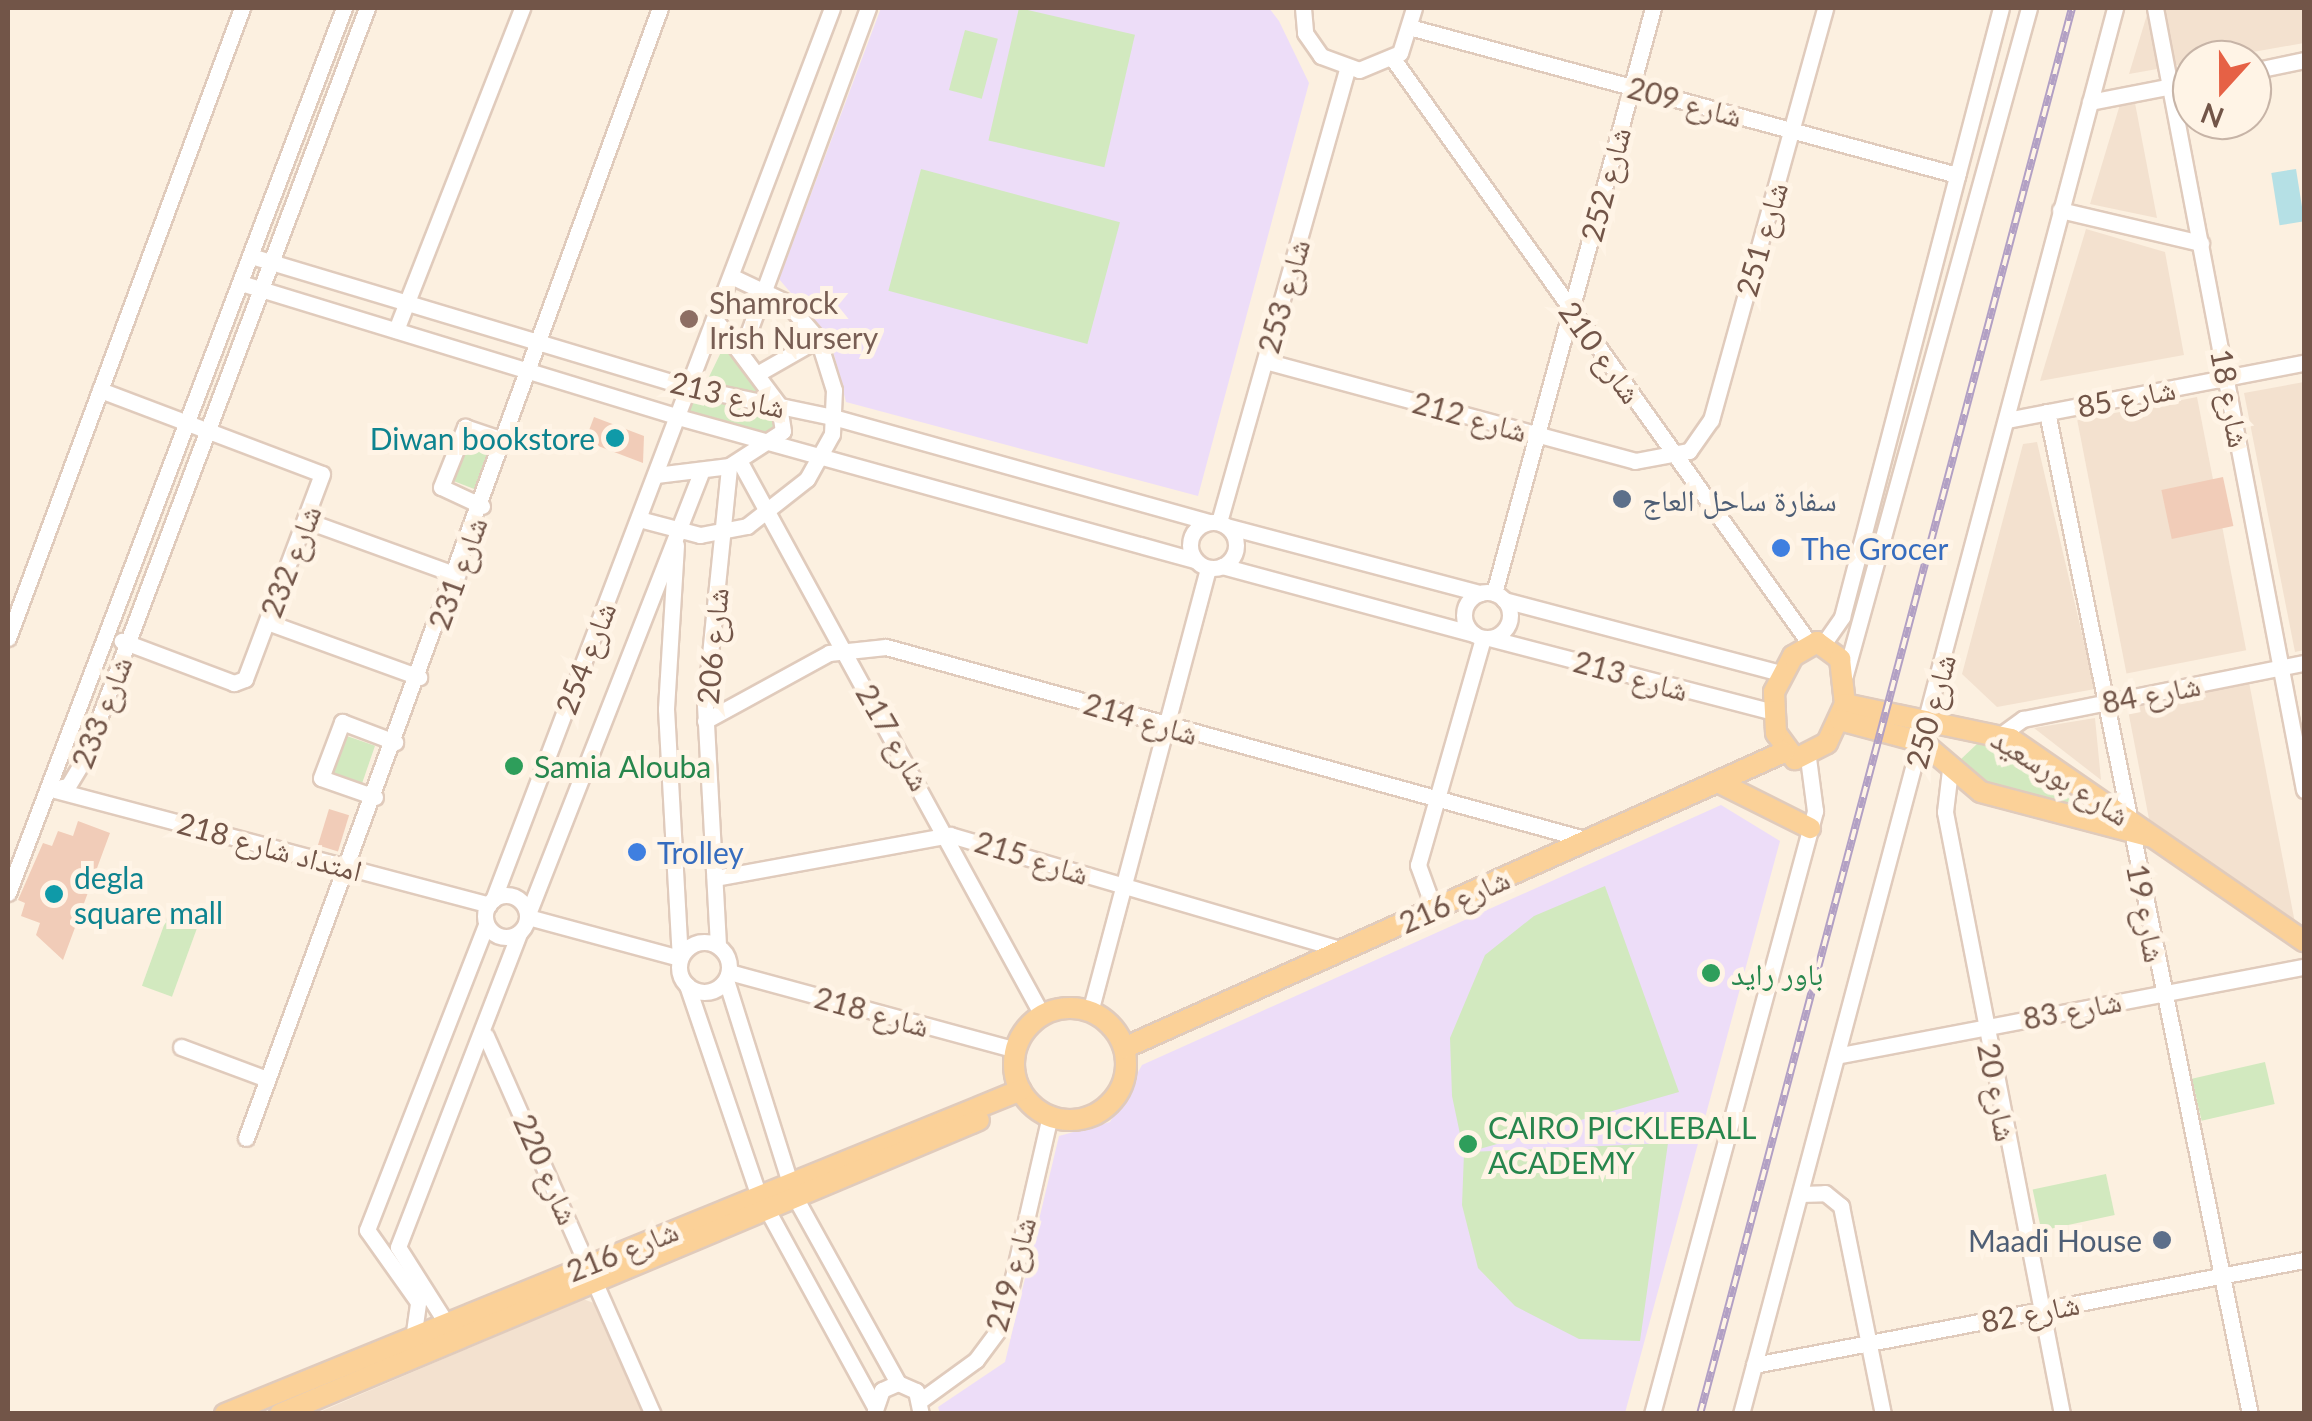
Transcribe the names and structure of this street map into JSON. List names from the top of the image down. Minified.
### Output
{"streets":{"main road":["شارع بورسعيد","شارع 216"],"street":["شارع 209","شارع 252","شارع 251","شارع 253","شارع 210","شارع 213","شارع 85","شارع 18","شارع 212","شارع 232","شارع 231","شارع 206","شارع 254","شارع 84","شارع 250","شارع 233","شارع 214","شارع 217","امتداد شارع 218","شارع 215","شارع 19","شارع 83","شارع 218","شارع 20","شارع 220","شارع 219","شارع 82"]},"crossings":[["شارع 209","شارع 252"],["شارع 209","شارع 251"],["شارع 252","شارع 210"],["شارع 252","شارع 213"],["شارع 252","شارع 212"],["شارع 251","شارع 210"],["شارع 251","شارع 212"],["شارع 253","شارع 213"],["شارع 253","شارع 212"],["شارع 210","شارع 212"],["شارع 213","شارع 231"],["شارع 213","شارع 254"],["شارع 213","شارع 233"],["شارع 85","شارع 18"],["شارع 85","شارع 250"],["شارع 85","شارع 19"],["شارع 18","شارع 84"],["شارع 232","شارع 233"],["شارع 231","امتداد شارع 218"],["شارع 206","شارع 254"],["شارع 206","شارع 214"],["شارع 206","شارع 217"],["شارع 206","شارع 215"],["شارع 206","شارع 218"],["شارع 254","امتداد شارع 218"],["شارع 84","شارع بورسعيد"],["شارع 84","شارع 19"],["شارع 250","شارع بورسعيد"],["شارع 250","شارع 83"],["شارع 250","شارع 82"],["شارع 233","امتداد شارع 218"],["شارع 214","شارع 217"],["شارع 214","شارع 216"],["شارع 217","شارع 215"],["شارع 217","شارع 216"],["شارع 217","شارع 218"],["شارع 217","شارع 219"],["شارع بورسعيد","شارع 19"],["شارع بورسعيد","شارع 20"],["شارع 215","شارع 216"],["شارع 216","شارع 218"],["شارع 216","شارع 220"],["شارع 216","شارع 219"],["شارع 19","شارع 83"],["شارع 19","شارع 82"],["شارع 83","شارع 20"],["شارع 218","شارع 219"],["شارع 20","شارع 82"]],"places":["Shamrock Irish Nursery","Diwan bookstore","سفارة ساحل العاج","The Grocer","Samia Alouba","Trolley","degla square mall","باور رايد","CAIRO PICKLEBALL ACADEMY","Maadi House"],"north":"bottom"}
